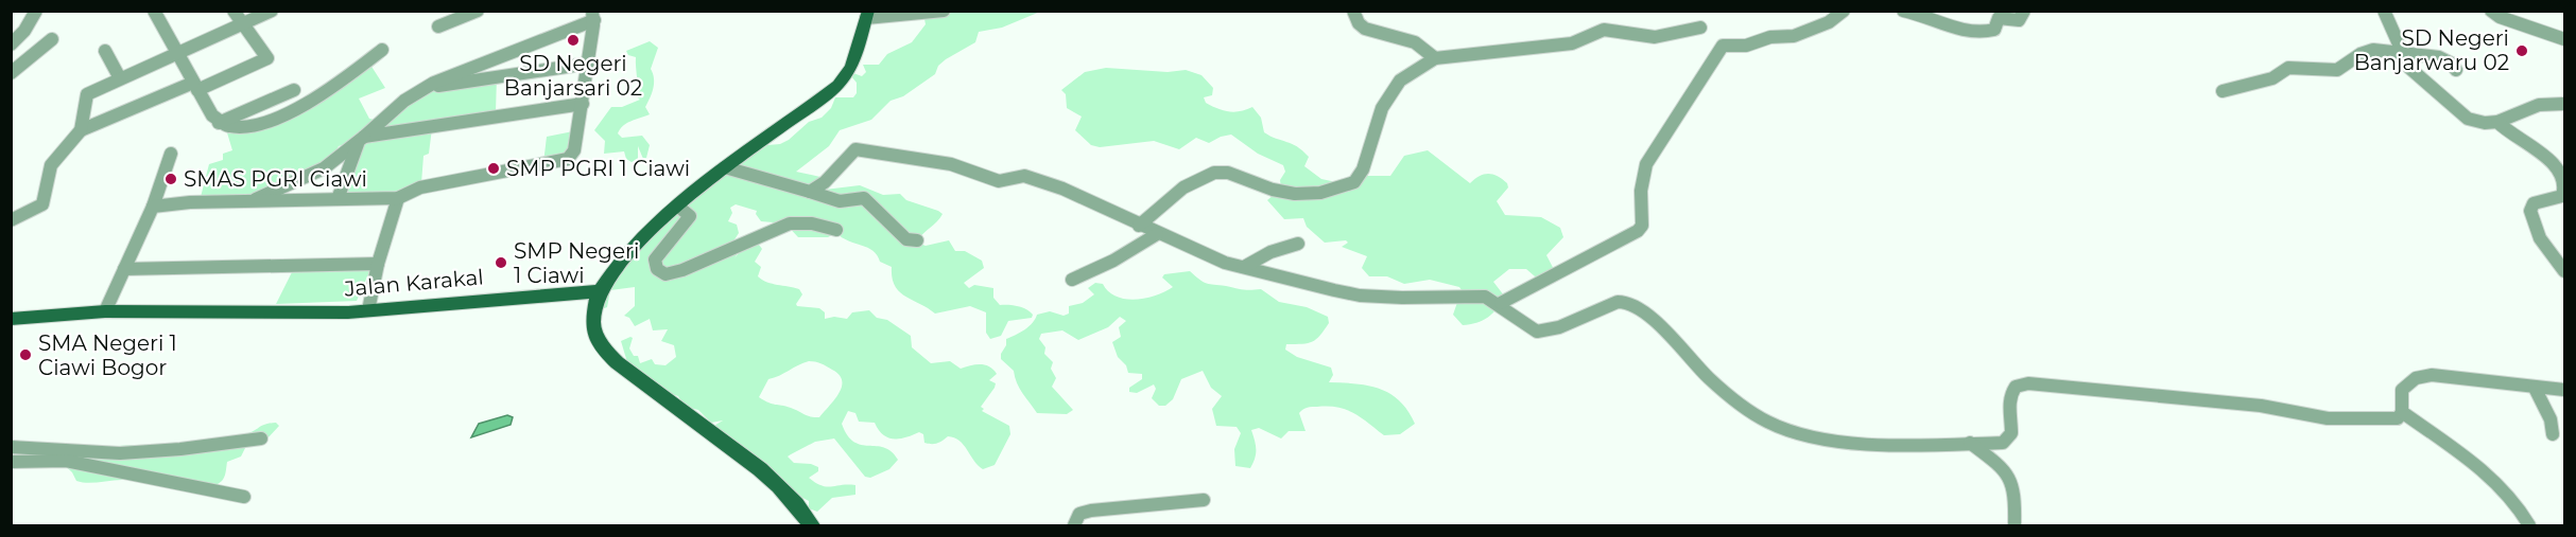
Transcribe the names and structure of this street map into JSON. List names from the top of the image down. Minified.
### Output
{"streets":{"main road":["Jalan Karakal"]},"places":["SD Negeri Banjarsari 02","SD Negeri Banjarwaru 02","SMP PGRI 1 Ciawi","SMAS PGRI Ciawi","SMP Negeri 1 Ciawi","SMA Negeri 1 Ciawi Bogor"]}
